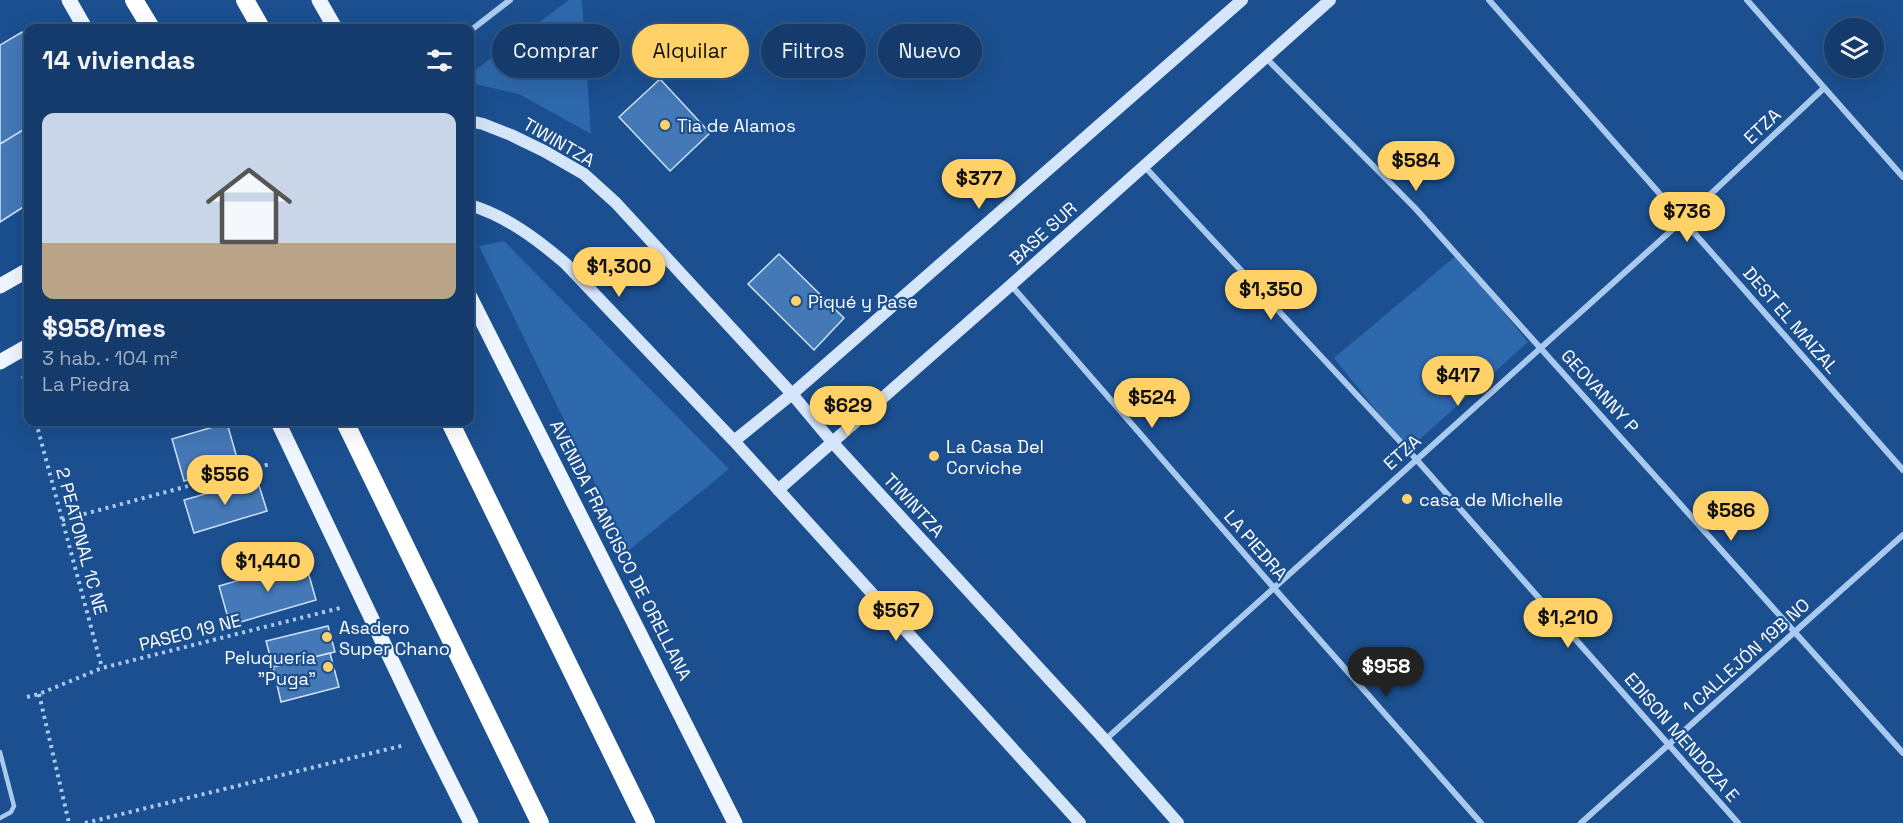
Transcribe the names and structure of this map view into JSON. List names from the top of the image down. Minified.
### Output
{"streets":{"main road":["AVENIDA FRANCISCO DE ORELLANA"],"street":["ETZA","TIWINTZA","BASE SUR","DEST EL MAIZAL","GEOVANNY P","LA PIEDRA","1 CALLEJÓN 19B NO","EDISON MENDOZA E"],"path":["2 PEATONAL 1C NE","PASEO 19 NE"]},"crossings":[["ETZA","TIWINTZA"],["ETZA","DEST EL MAIZAL"],["ETZA","GEOVANNY P"],["ETZA","LA PIEDRA"],["ETZA","EDISON MENDOZA E"],["TIWINTZA","BASE SUR"],["BASE SUR","GEOVANNY P"],["BASE SUR","LA PIEDRA"],["BASE SUR","EDISON MENDOZA E"],["GEOVANNY P","1 CALLEJÓN 19B NO"],["2 PEATONAL 1C NE","PASEO 19 NE"],["1 CALLEJÓN 19B NO","EDISON MENDOZA E"]],"places":["Tia de Alamos","Piqué y Pase","La Casa Del Corviche","casa de Michelle","Asadero Super Chano","Peluquería \"Puga\""],"page":{"chip":["Comprar","Alquilar","Filtros","Nuevo"],"heading":"14 viviendas","list":[{"name":"$958/mes","note":"3 hab. · 104 m² · La Piedra"}],"price":["$584","$377","$736","$1,300","$1,350","$417","$524","$629","$556","$586","$1,440","$567","$1,210","$958"]}}
